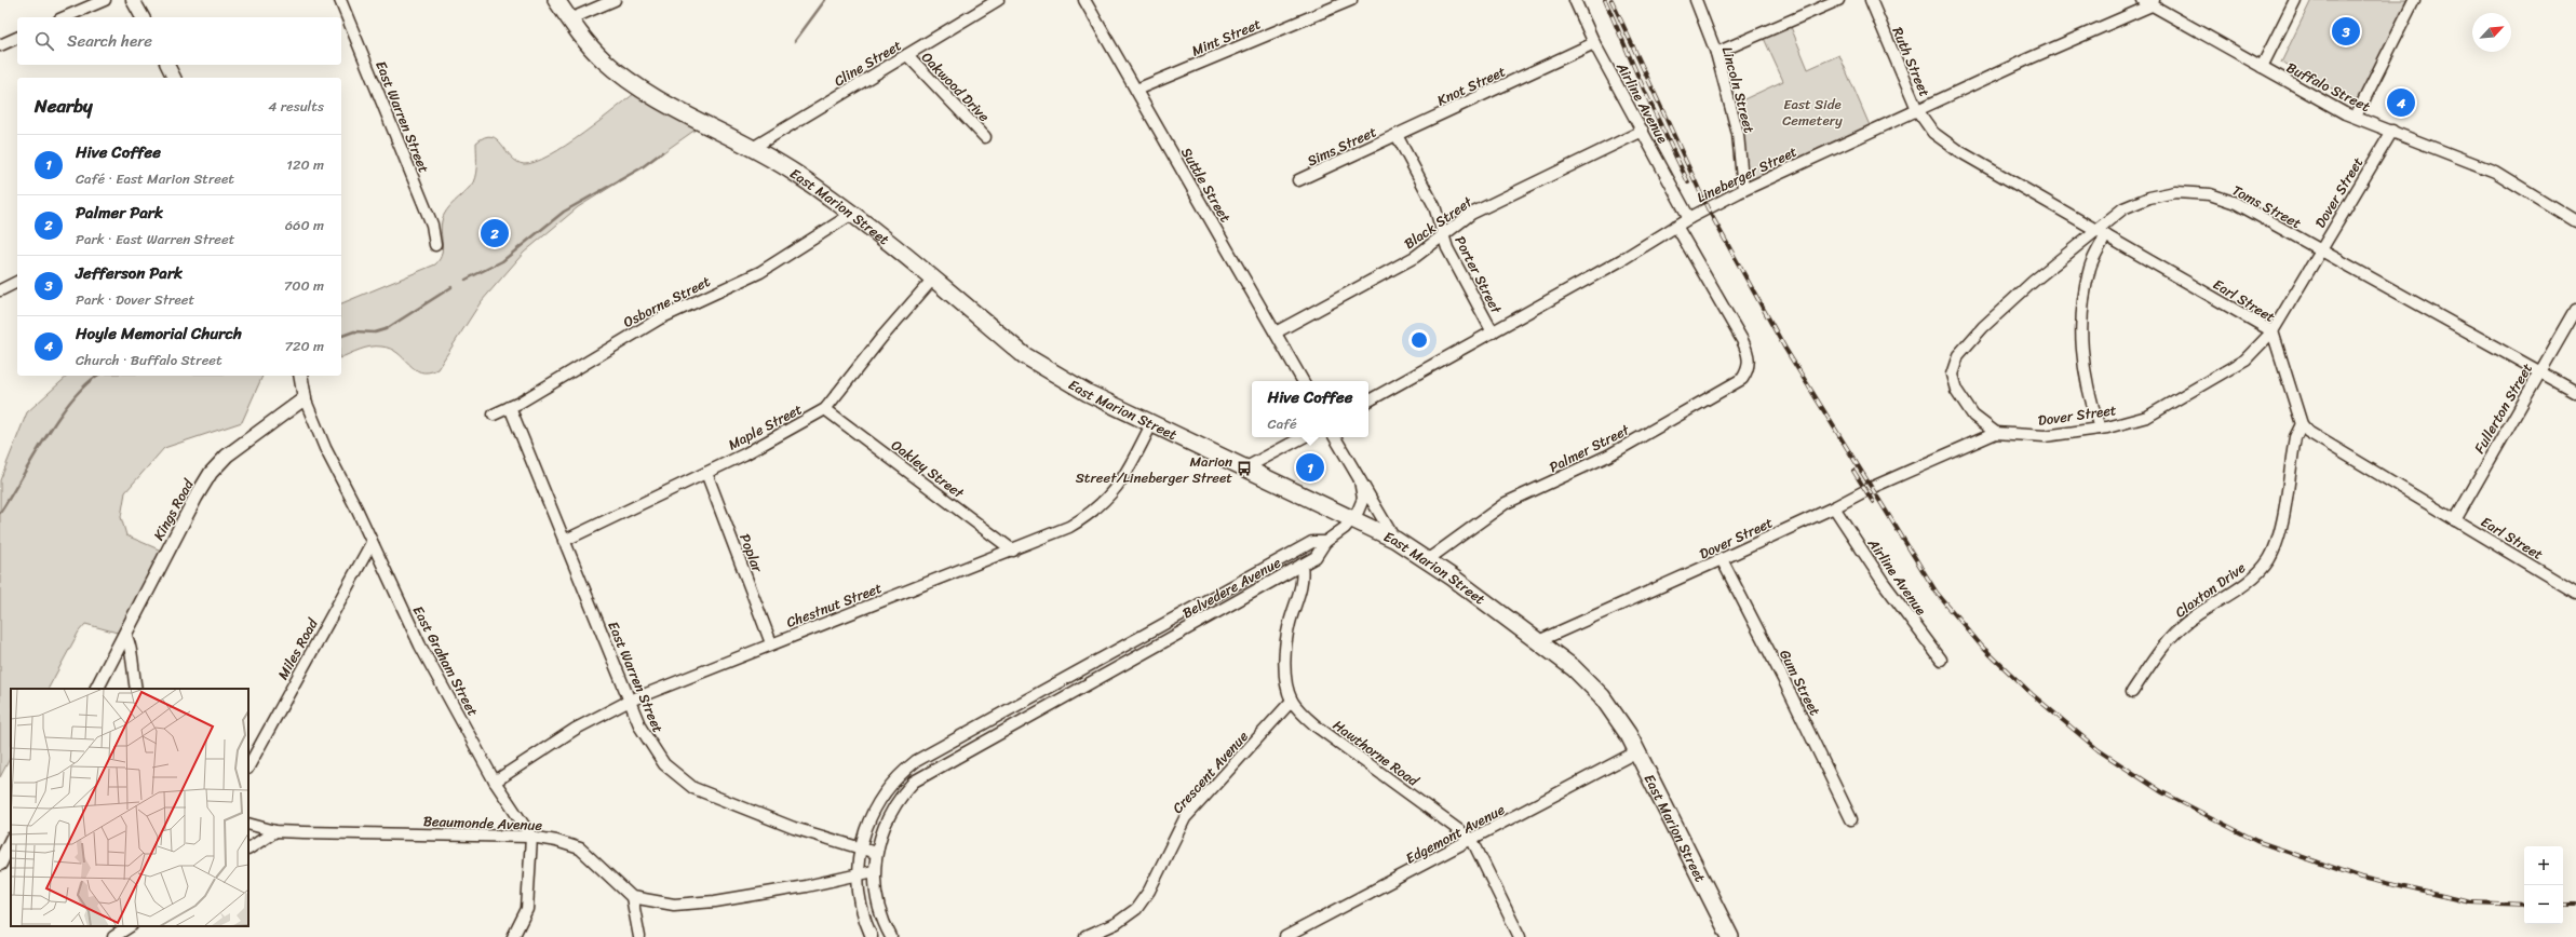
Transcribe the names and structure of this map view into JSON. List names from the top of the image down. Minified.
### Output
{"streets":{"main road":["East Marion Street"],"street":["Mint Street","Ruth Street","Cline Street","Knot Street","Oakwood Drive","Buffalo Street","Lincoln Street","Airline Avenue","East Warren Street","Sims Street","Lineberger Street","Suttle Street","Dover Street","Toms Street","Black Street","Porter Street","Earl Street","Osborne Street","Fullerton Street","Maple Street","Palmer Street","Oakley Street","Kings Road","Poplar","Belvedere Avenue","Claxton Drive","Chestnut Street","Miles Road","East Graham Street","Gum Street","Hawthorne Road","Crescent Avenue","Beaumonde Avenue","Edgemont Avenue"]},"crossings":[["Mint Street","Suttle Street"],["Ruth Street","Lineberger Street"],["Ruth Street","Earl Street"],["Cline Street","Oakwood Drive"],["Cline Street","East Marion Street"],["Knot Street","Airline Avenue"],["Knot Street","Sims Street"],["Knot Street","Porter Street"],["Buffalo Street","Lineberger Street"],["Buffalo Street","Dover Street"],["Lincoln Street","Lineberger Street"],["Airline Avenue","Lineberger Street"],["Airline Avenue","Dover Street"],["Airline Avenue","Black Street"],["East Warren Street","Osborne Street"],["East Warren Street","Maple Street"],["East Warren Street","Belvedere Avenue"],["East Warren Street","Chestnut Street"],["Sims Street","Porter Street"],["Lineberger Street","Porter Street"],["Lineberger Street","Earl Street"],["Lineberger Street","Palmer Street"],["Suttle Street","Black Street"],["Dover Street","East Marion Street"],["Dover Street","Toms Street"],["Dover Street","Earl Street"],["Dover Street","Gum Street"],["East Marion Street","Osborne Street"],["East Marion Street","Maple Street"],["East Marion Street","Palmer Street"],["East Marion Street","Belvedere Avenue"],["East Marion Street","Chestnut Street"],["East Marion Street","Edgemont Avenue"],["Toms Street","Earl Street"],["Toms Street","Fullerton Street"],["Black Street","Porter Street"],["Earl Street","Fullerton Street"],["Earl Street","Claxton Drive"],["Maple Street","Oakley Street"],["Maple Street","Poplar"],["Oakley Street","Chestnut Street"],["Kings Road","East Graham Street"],["Poplar","Chestnut Street"],["Belvedere Avenue","Hawthorne Road"],["Chestnut Street","East Graham Street"],["Miles Road","East Graham Street"],["East Graham Street","Beaumonde Avenue"],["Hawthorne Road","Crescent Avenue"],["Hawthorne Road","Edgemont Avenue"]],"parks":["East Side Cemetery"],"places":{"bus stop":["Marion Street/Lineberger Street"]},"north":"top right","page":{"pins":["3","4","2","1"],"search":"Search here","heading":["Nearby","4 results"],"list":[{"mark":"1","name":"Hive Coffee","note":"Café · East Marion Street","value":"120 m"},{"mark":"2","name":"Palmer Park","note":"Park · East Warren Street","value":"660 m"},{"mark":"3","name":"Jefferson Park","note":"Park · Dover Street","value":"700 m"},{"mark":"4","name":"Hoyle Memorial Church","note":"Church · Buffalo Street","value":"720 m"}],"popup":["Hive Coffee","Café"],"map_buttons":["+","−"]}}
